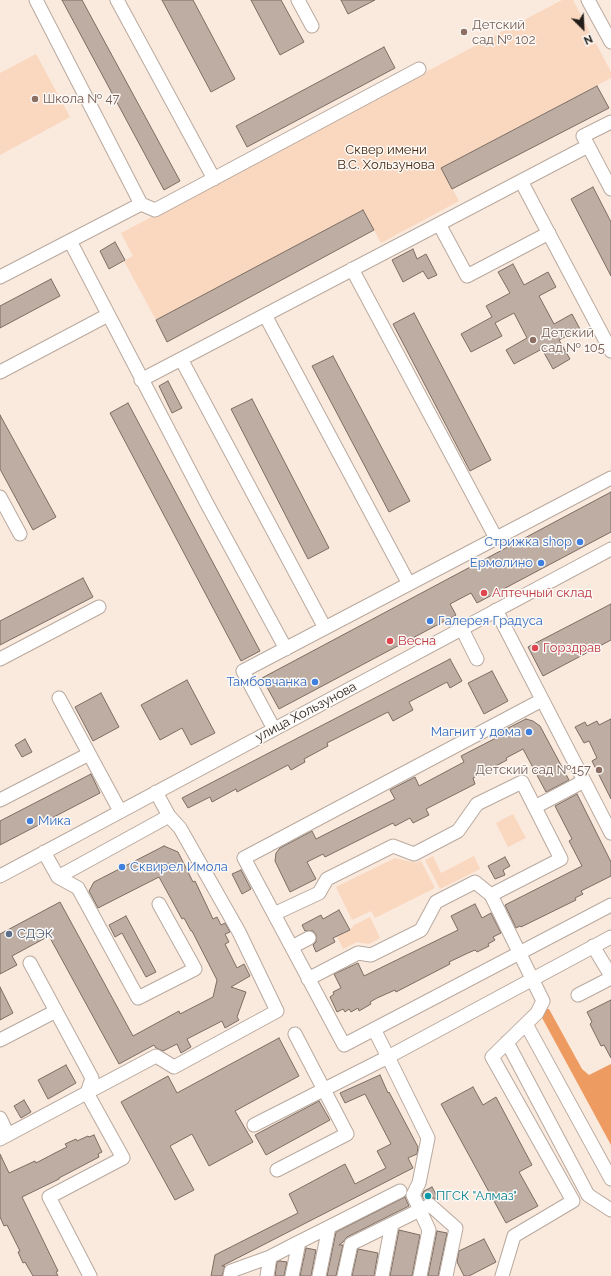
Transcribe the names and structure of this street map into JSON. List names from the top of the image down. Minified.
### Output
{"streets":{"street":["улица Хользунова"]},"parks":["Сквер имени В.С. Хользунова"],"places":["Детский сад № 102","Школа № 47","Детский сад № 105","Стрижка shop","Ермолино","Аптечный склад","Галерея Градуса","Весна","Горздрав","Тамбовчанка","Магнит у дома","Детский сад №157","Мика","Сквирел Имола","СДЭК","ПГСК \"Алмаз\""],"north":"bottom right"}
